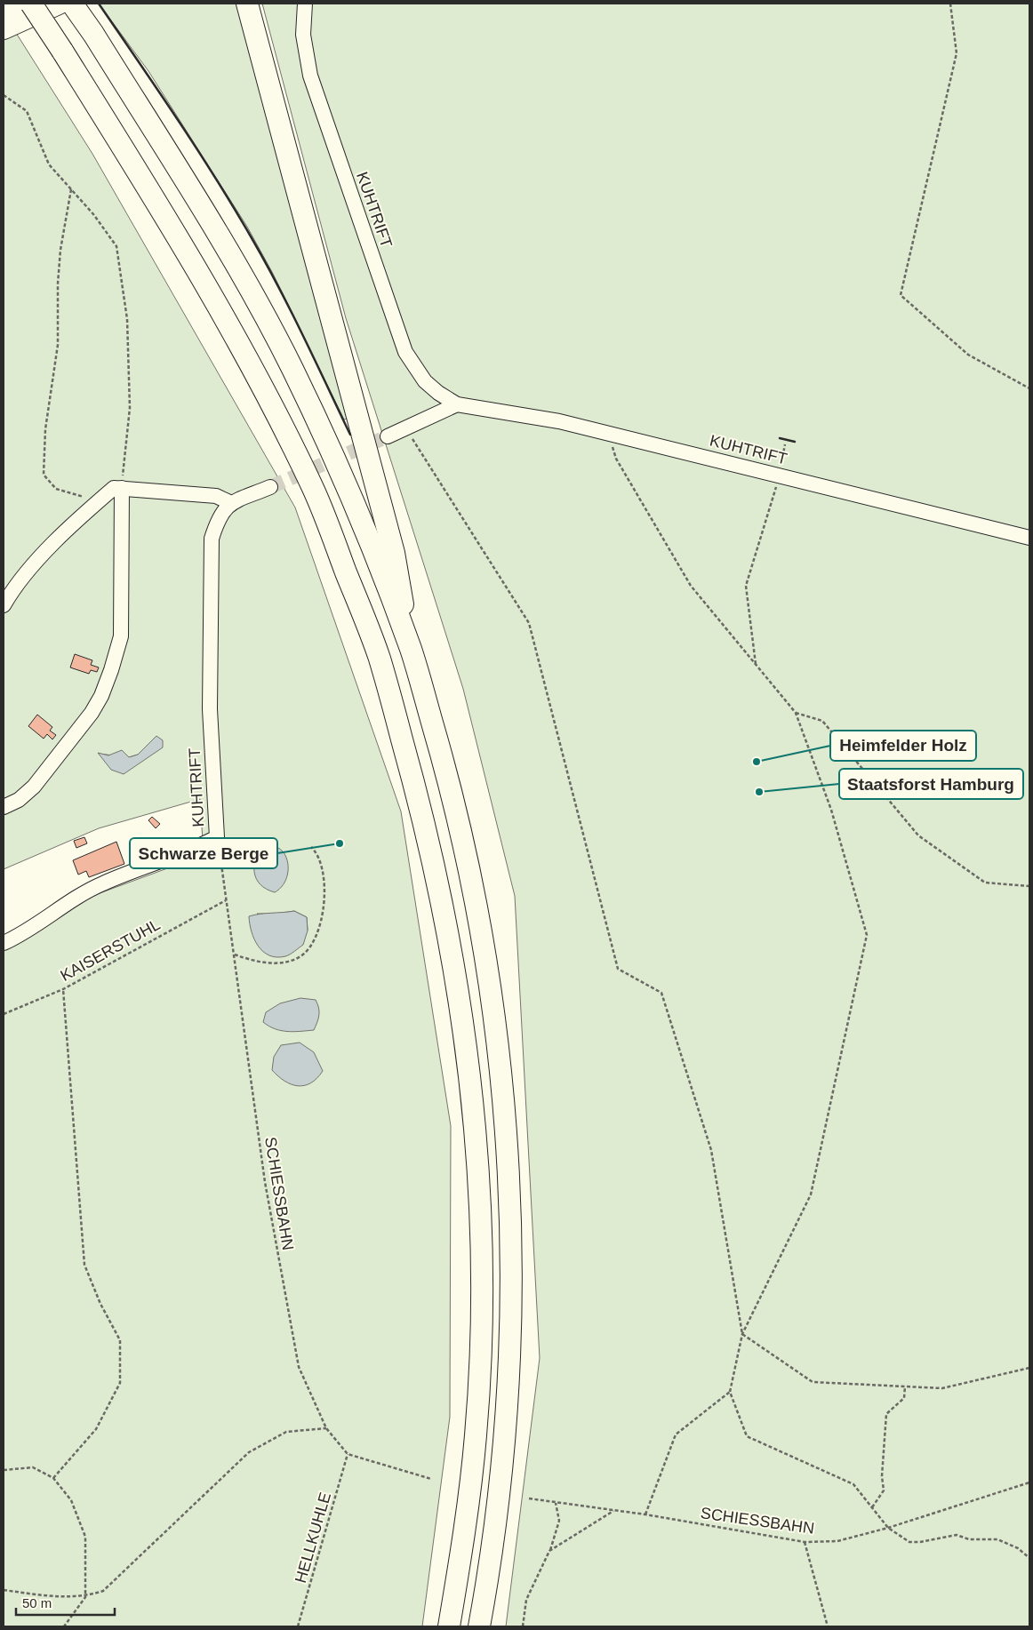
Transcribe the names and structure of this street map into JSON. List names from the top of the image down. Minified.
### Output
{"streets":{"street":["KUHTRIFT"],"path":["KAISERSTUHL","SCHIESSBAHN","HELLKUHLE"]},"crossings":[["KUHTRIFT","SCHIESSBAHN"],["KAISERSTUHL","SCHIESSBAHN"],["SCHIESSBAHN","HELLKUHLE"]],"places":["Heimfelder Holz","Staatsforst Hamburg","Schwarze Berge"],"scale_bar":"50 m"}
